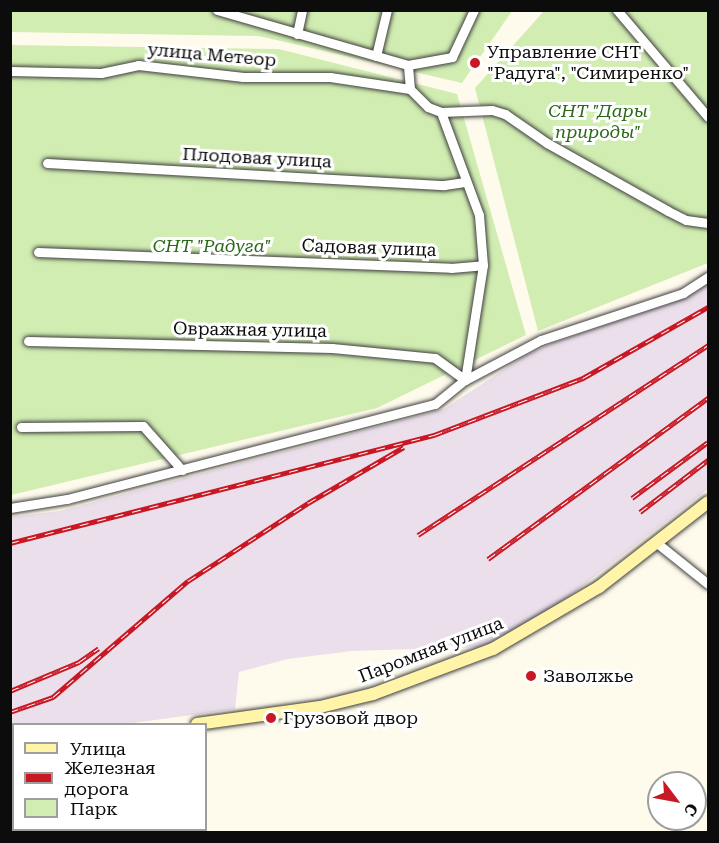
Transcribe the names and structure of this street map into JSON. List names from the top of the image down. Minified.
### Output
{"streets":{"street":["улица Метеор","Плодовая улица","Садовая улица","Овражная улица","Паромная улица"]},"parks":["СНТ \"Дары природы\"","СНТ \"Радуга\""],"places":["Управление СНТ \"Радуга\", \"Симиренко\"","Заволжье","Грузовой двор"],"legend":["Улица","Железная дорога","Парк"],"north":"bottom right"}
